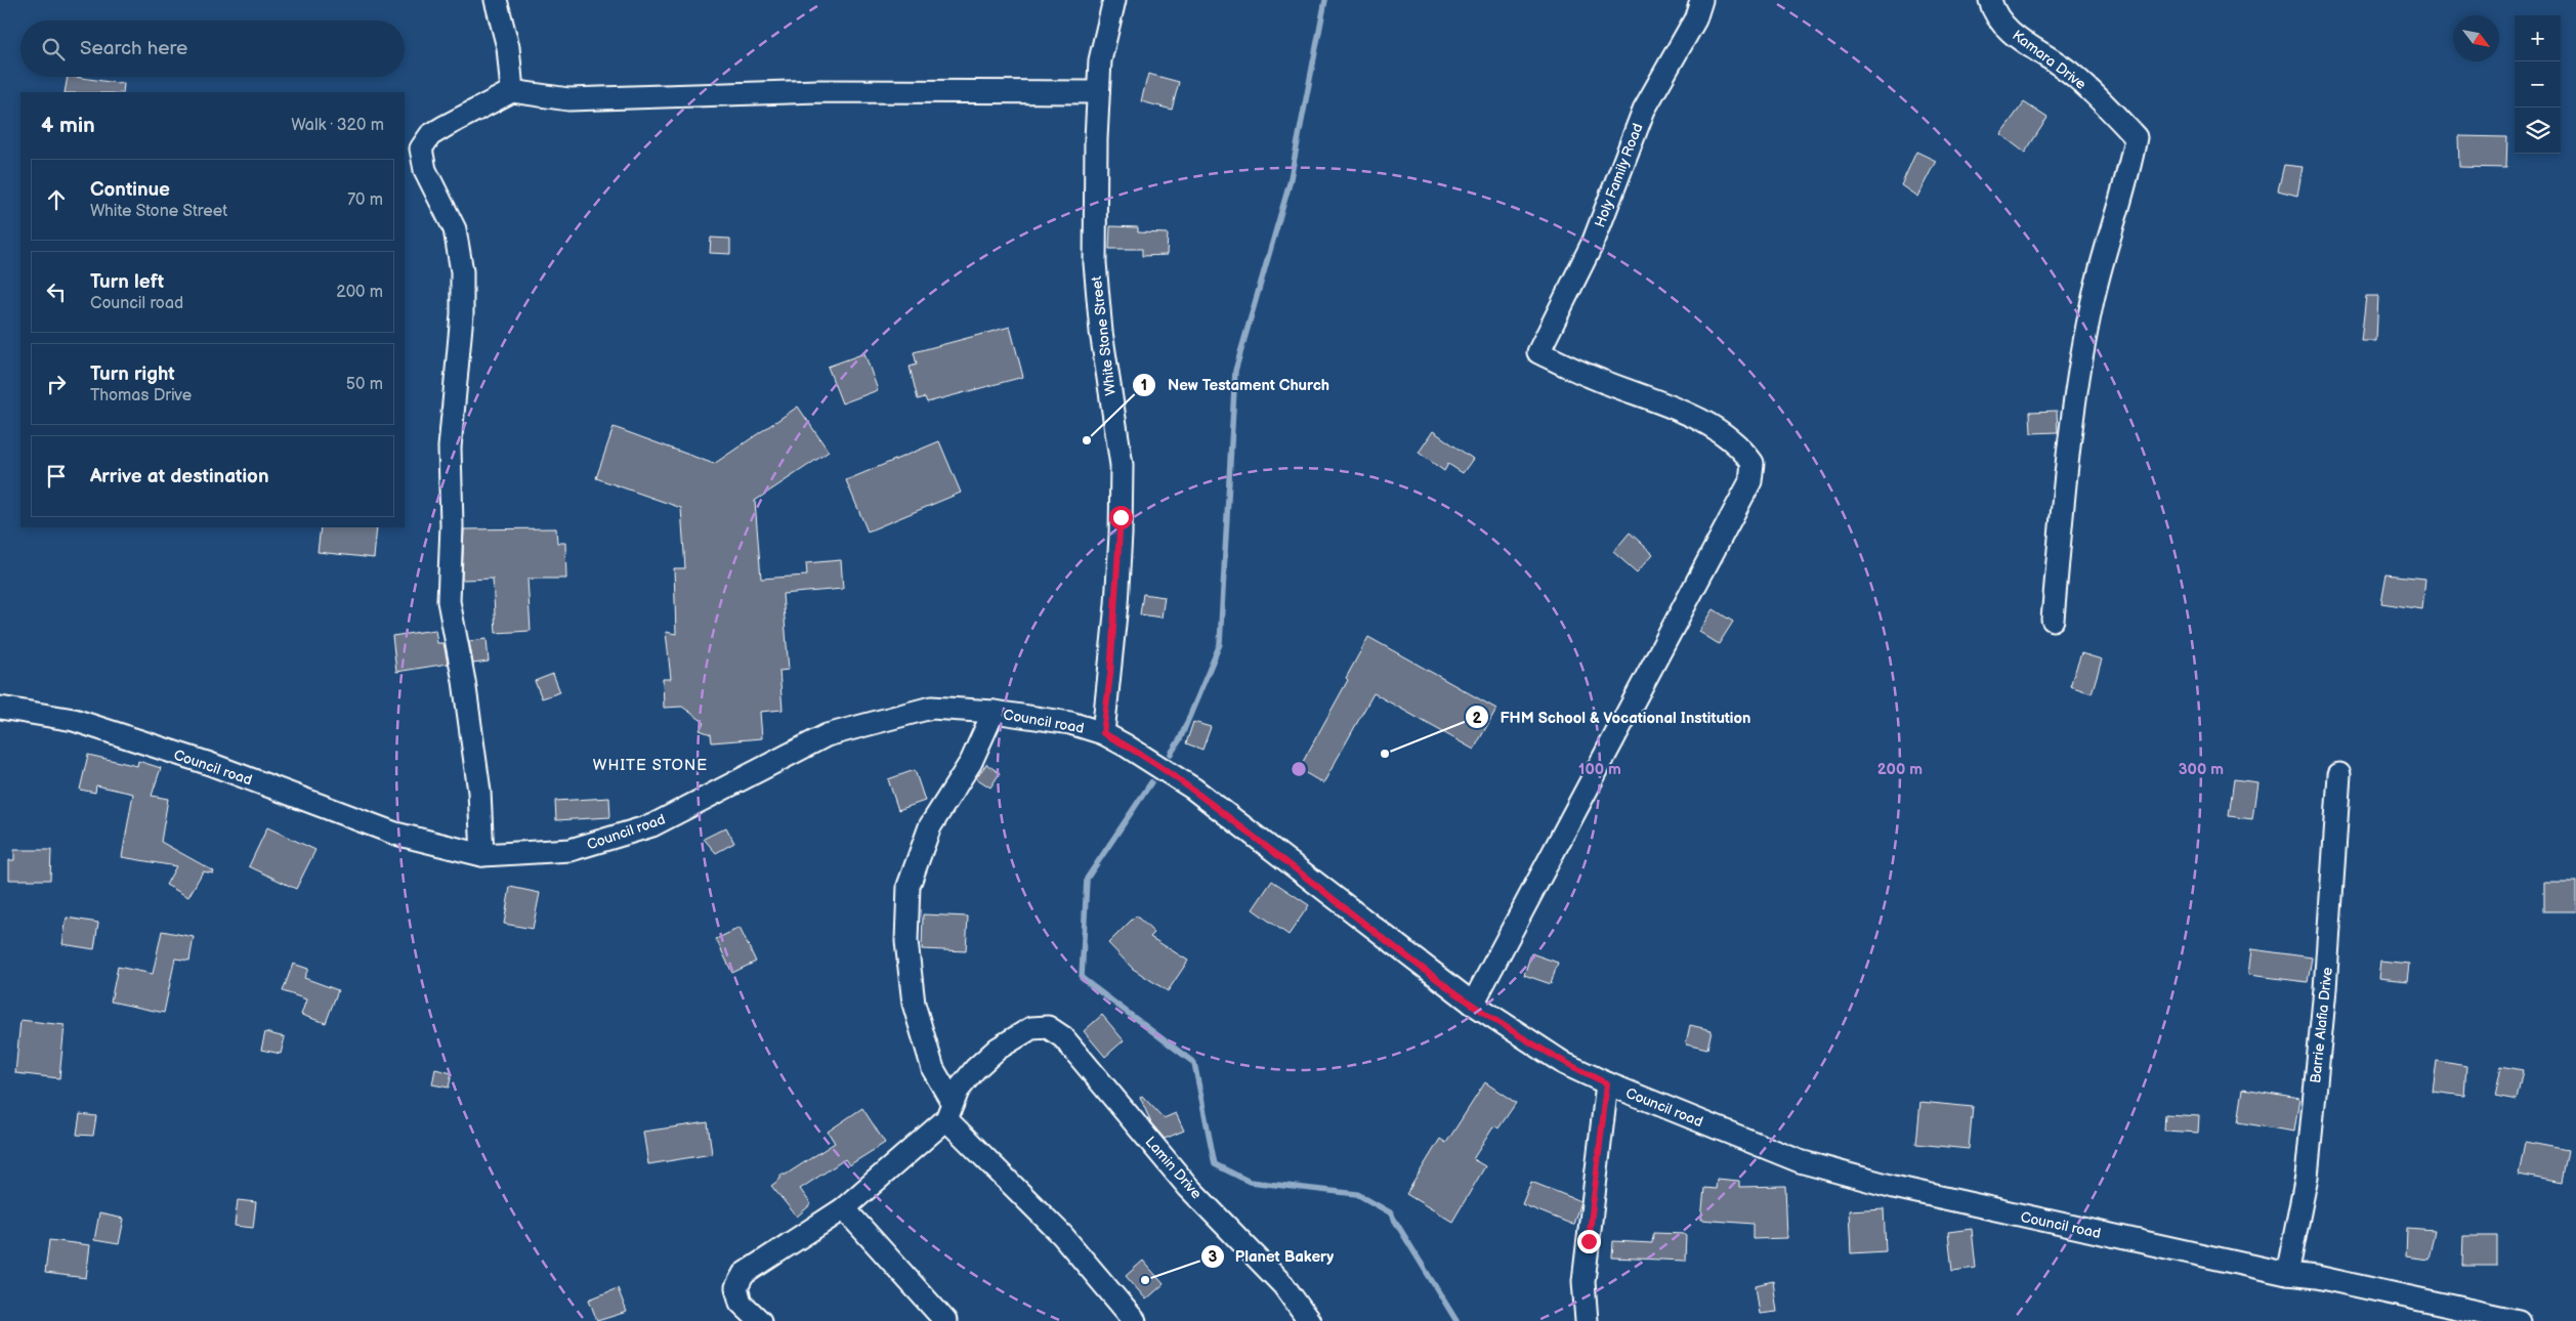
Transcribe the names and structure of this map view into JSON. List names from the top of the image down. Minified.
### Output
{"streets":{"street":["Kamara Drive","Holy Family Road","White Stone Street","Council road","Barrie Alafia Drive","Lamin Drive"]},"crossings":[["Holy Family Road","Council road"],["White Stone Street","Council road"],["Council road","Barrie Alafia Drive"]],"districts":["WHITE STONE"],"places":["New Testament Church","FHM School & Vocational Institution","Planet Bakery"],"north":"bottom right","page":{"map_buttons":["+","−"],"search":"Search here","heading":["4 min","Walk · 320 m"],"list":[["Continue","White Stone Street","70 m"],["Turn left","Council road","200 m"],["Turn right","Thomas Drive","50 m"],"Arrive at destination"]},"rings":["100 m","200 m","300 m"]}
